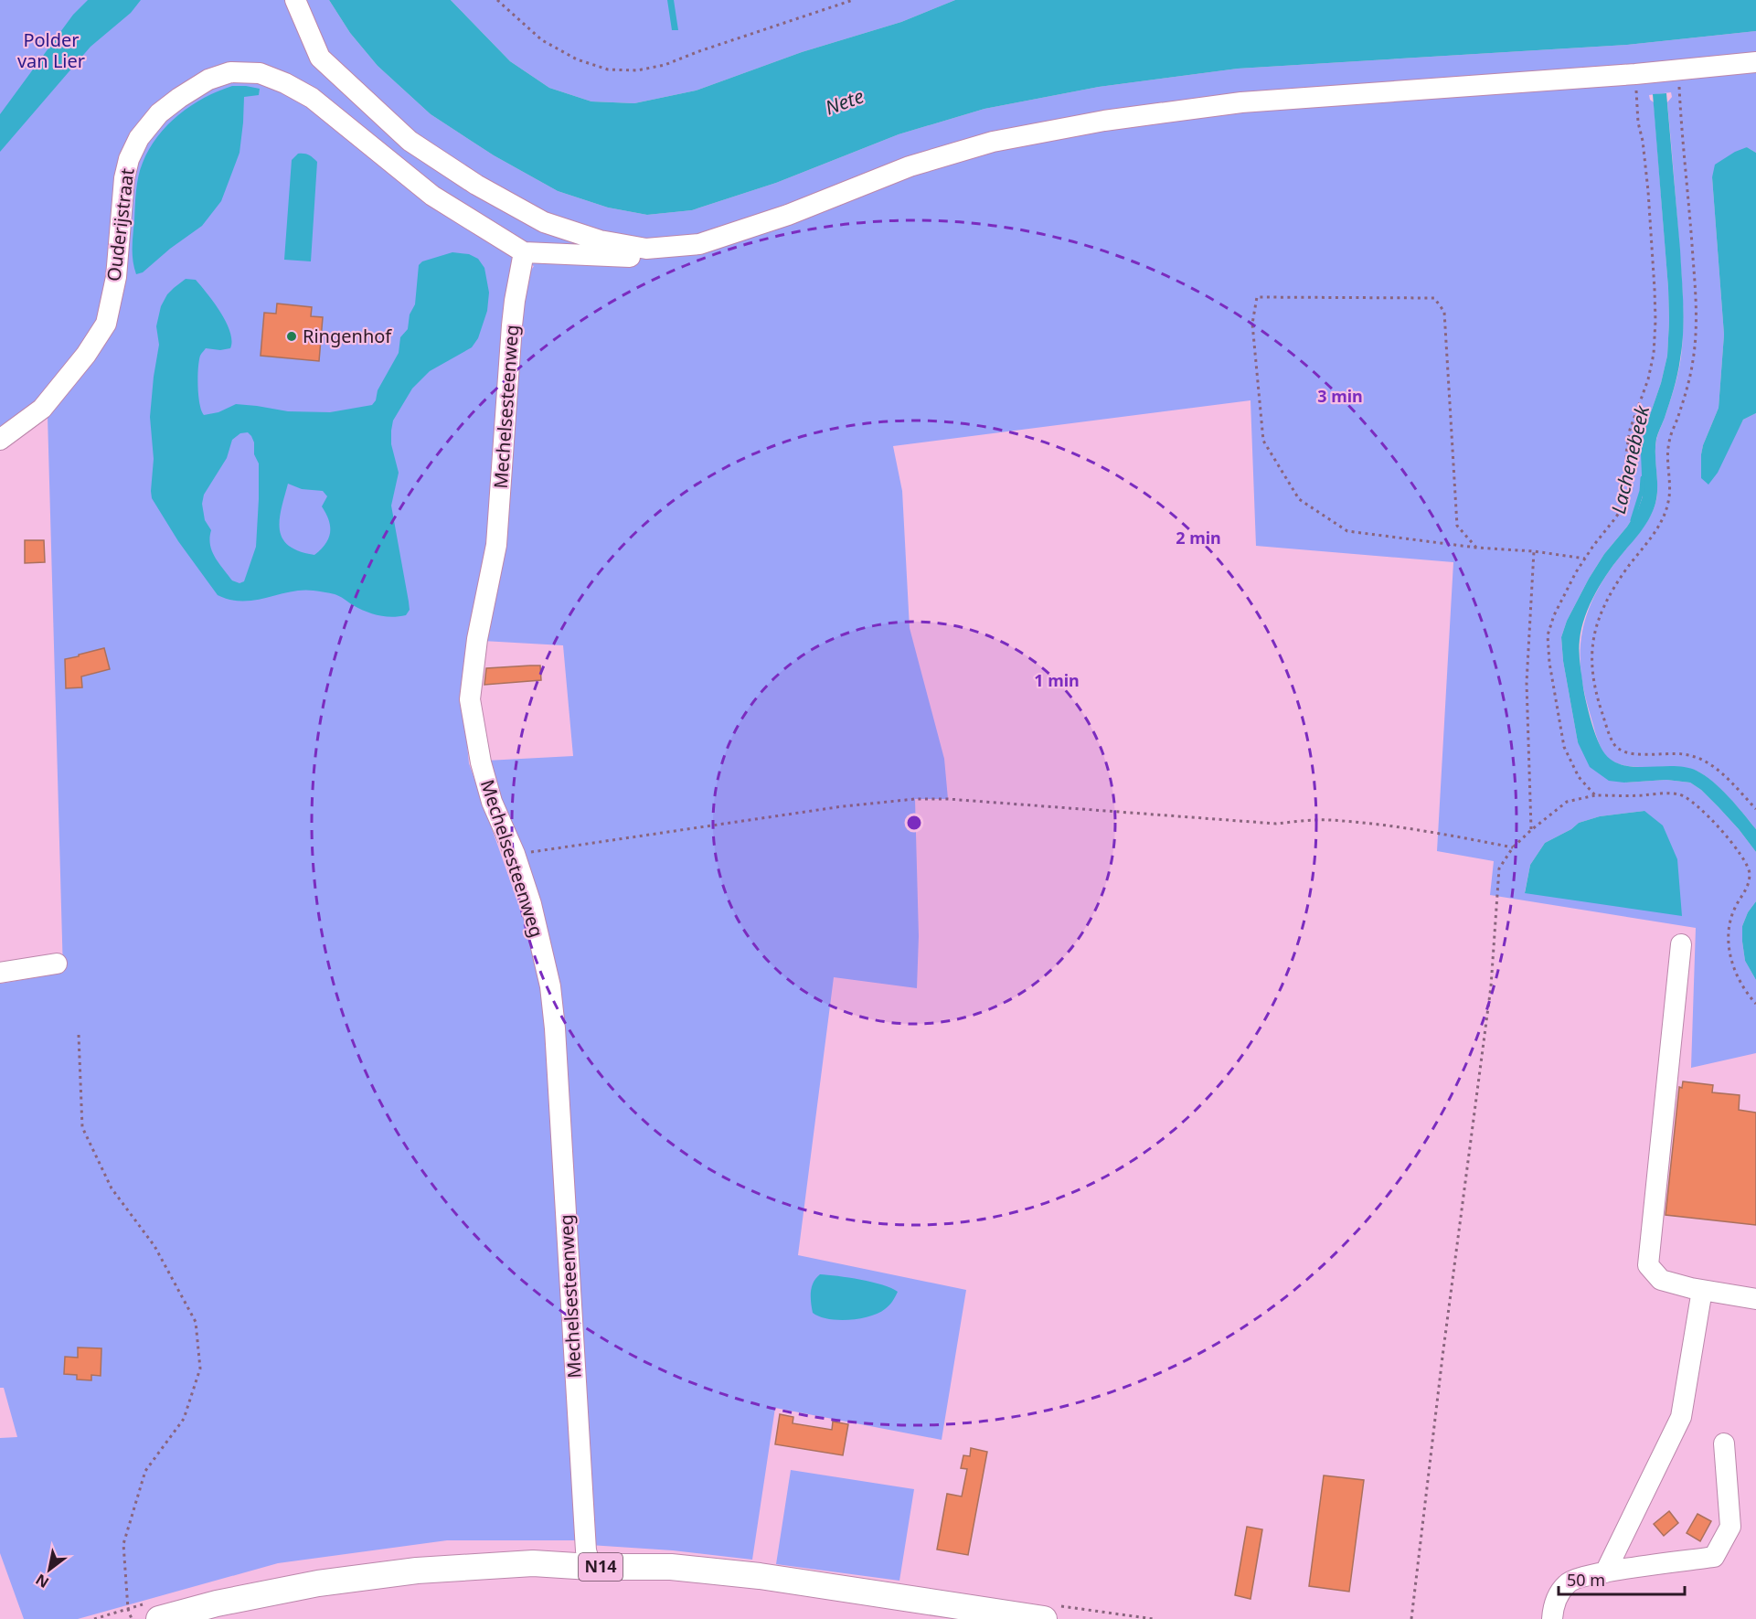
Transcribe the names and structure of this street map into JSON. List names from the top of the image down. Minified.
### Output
{"streets":{"main road":["N14"],"street":["Ouderijstraat","Mechelsesteenweg"]},"crossings":[["Ouderijstraat","Mechelsesteenweg"],["Mechelsesteenweg","N14"]],"water":["Nete","Lachenebeek"],"parks":["Polder van Lier"],"places":["Ringenhof"],"scale_bar":"50 m","north":"bottom left","rings":["3 min","2 min","1 min"]}
